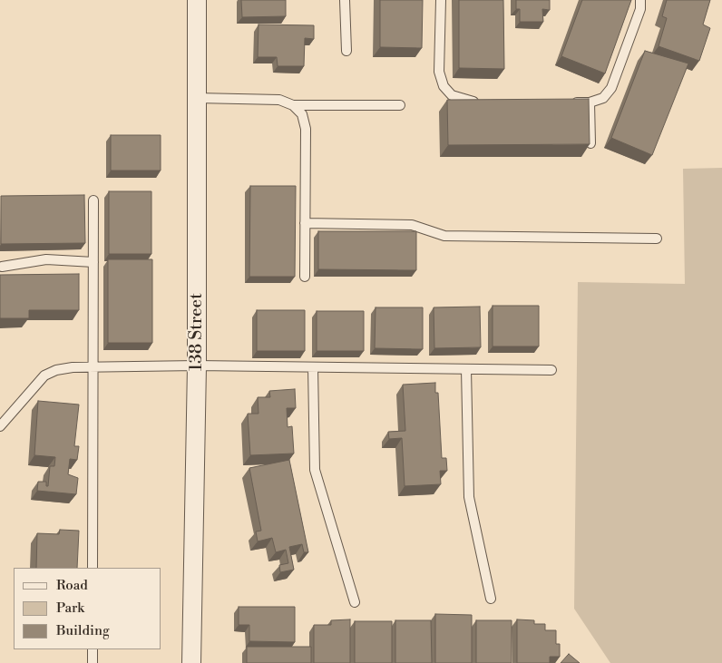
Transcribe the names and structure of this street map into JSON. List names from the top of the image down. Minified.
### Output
{"streets":{"street":["138 Street"]},"legend":["Road","Park","Building"]}
